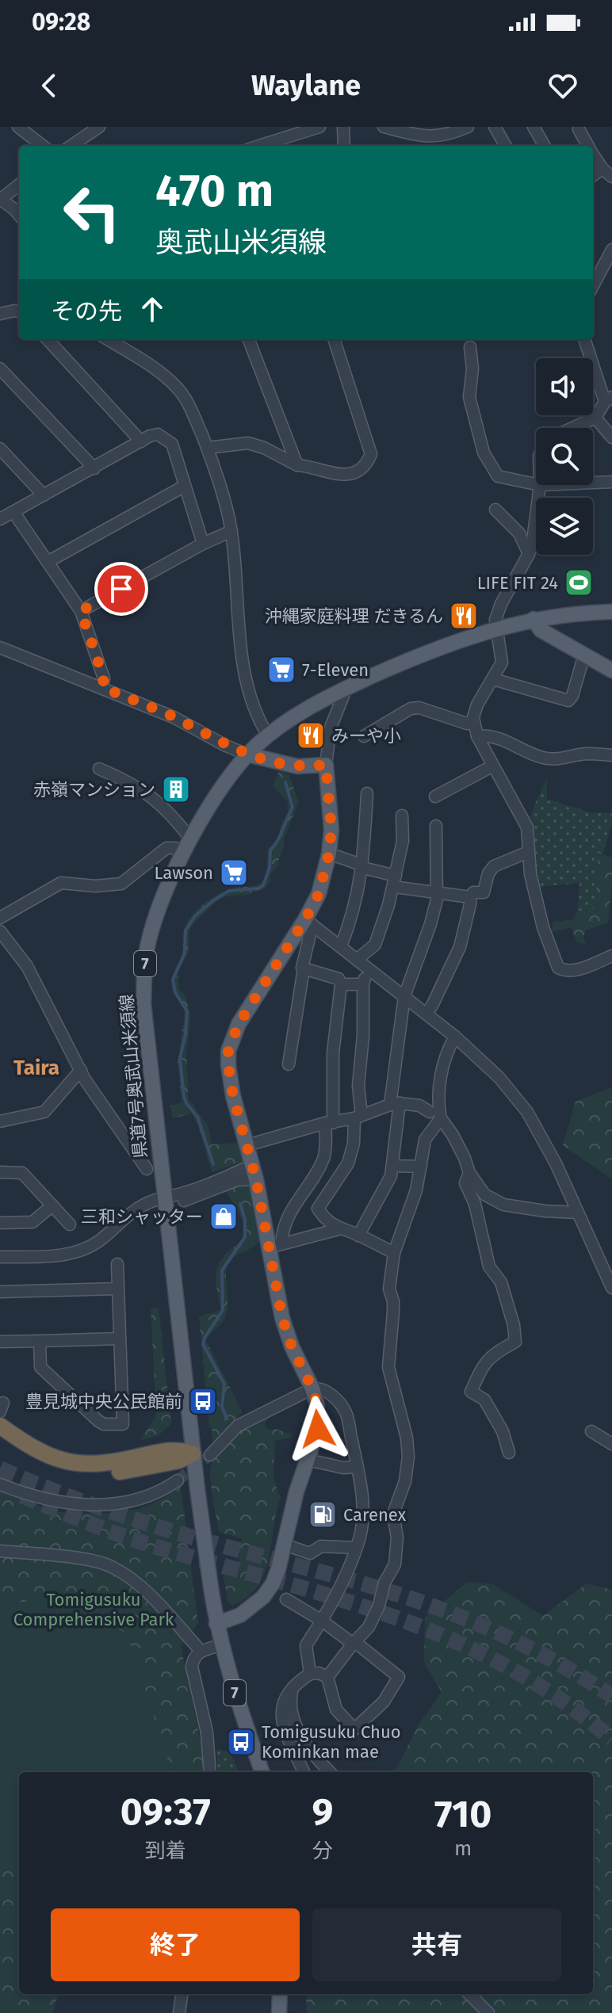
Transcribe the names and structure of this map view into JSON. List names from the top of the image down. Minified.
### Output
{"streets":{"main road":["7","県道7号奥武山米須線"]},"districts":["Taira"],"parks":["Tomigusuku Comprehensive Park"],"places":{"sports":["LIFE FIT 24"],"restaurant":["沖縄家庭料理 だきるん","みーや小"],"supermarket":["7-Eleven","Lawson"],"building":["赤嶺マンション"],"shop":["三和シャッター"],"bus stop":["豊見城中央公民館前","Tomigusuku Chuo Kominkan mae"],"fuel station":["Carenex"]},"page":{"status":"09:28","header":"Waylane","turn":["470 m","奥武山米須線"],"then":"その先","eta":["09:37","到着","9","分","710","m"],"buttons":["終了","共有"]}}
